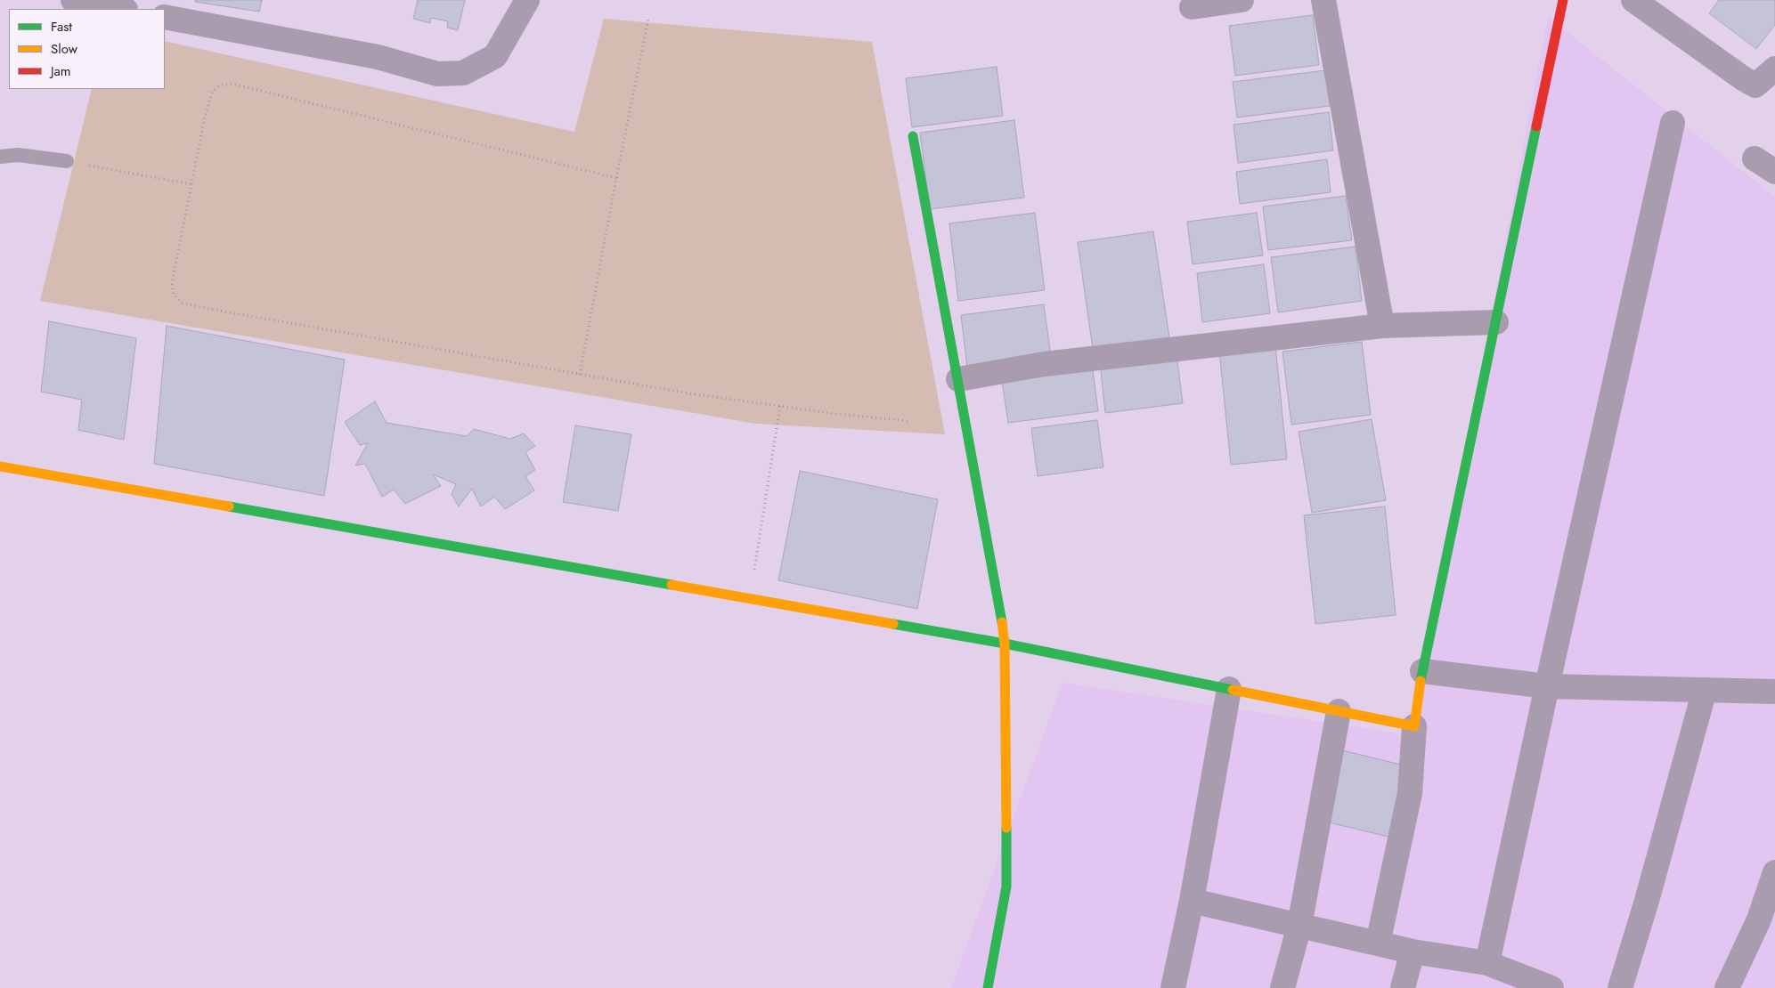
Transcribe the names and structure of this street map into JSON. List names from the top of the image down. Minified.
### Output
{"legend":["Fast","Slow","Jam"]}
